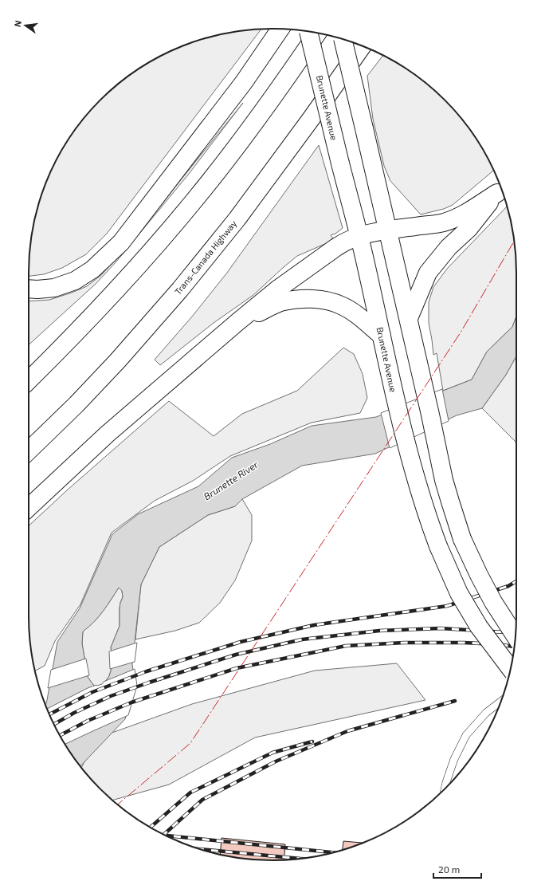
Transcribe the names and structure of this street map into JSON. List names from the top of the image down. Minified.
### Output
{"streets":{"main road":["Brunette Avenue","Trans-Canada Highway"]},"water":["Brunette River"],"scale_bar":"20 m","north":"left"}
